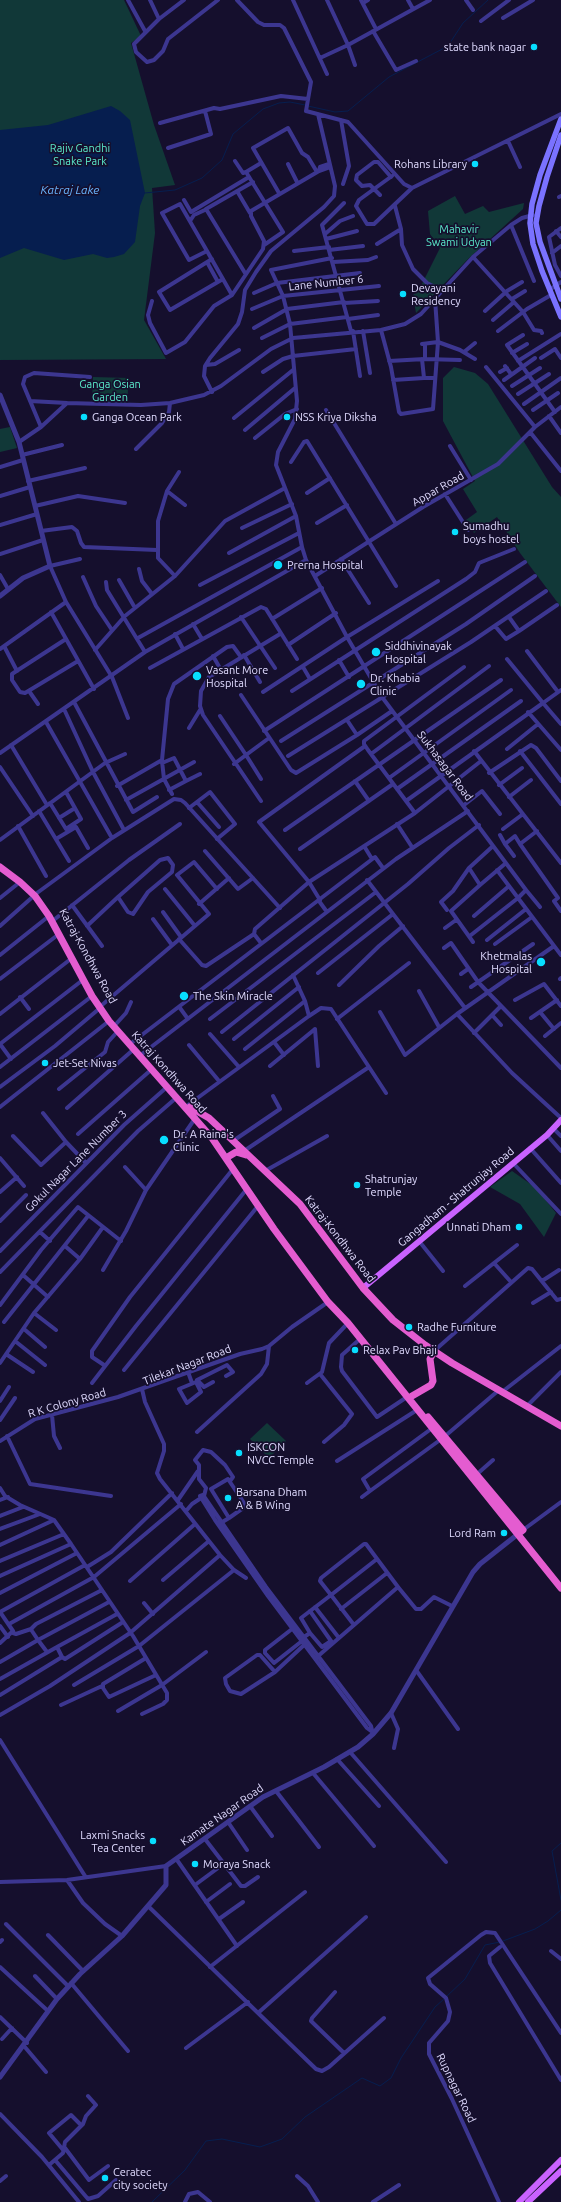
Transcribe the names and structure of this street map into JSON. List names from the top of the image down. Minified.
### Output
{"streets":{"highway":["Katraj-Kondhwa Road","Katraj Kondhwa Road"],"main road":["Gangadham - Shatrunjay Road"],"street":["Lane Number 6","Appar Road","Sukhasagar Road","Gokul Nagar Lane Number 3","Tilekar Nagar Road","R K Colony Road","Kamate Nagar Road","Rupnagar Road"]},"crossings":[["Lane Number 6","Sukhasagar Road"],["Appar Road","Sukhasagar Road"],["Katraj-Kondhwa Road","Katraj Kondhwa Road"],["Katraj-Kondhwa Road","Gangadham - Shatrunjay Road"],["Katraj Kondhwa Road","Gokul Nagar Lane Number 3"],["Katraj Kondhwa Road","Tilekar Nagar Road"],["Tilekar Nagar Road","R K Colony Road"]],"water":["Katraj Lake"],"parks":["Rajiv Gandhi Snake Park","Mahavir Swami Udyan","Ganga Osian Garden"],"places":["state bank nagar","Rohans Library","Devayani Residency","Ganga Ocean Park","NSS Kriya Diksha","Sumadhu boys hostel","Prerna Hospital","Siddhivinayak Hospital","Vasant More Hospital","Dr. Khabia Clinic","Khetmalas Hospital","The Skin Miracle","Jet-Set Nivas","Dr. A Raina's Clinic","Shatrunjay Temple","Unnati Dham","Radhe Furniture","Relax Pav Bhaji","ISKCON NVCC Temple","Barsana Dham A & B Wing","Lord Ram","Laxmi Snacks Tea Center","Moraya Snack","Ceratec city society"]}
